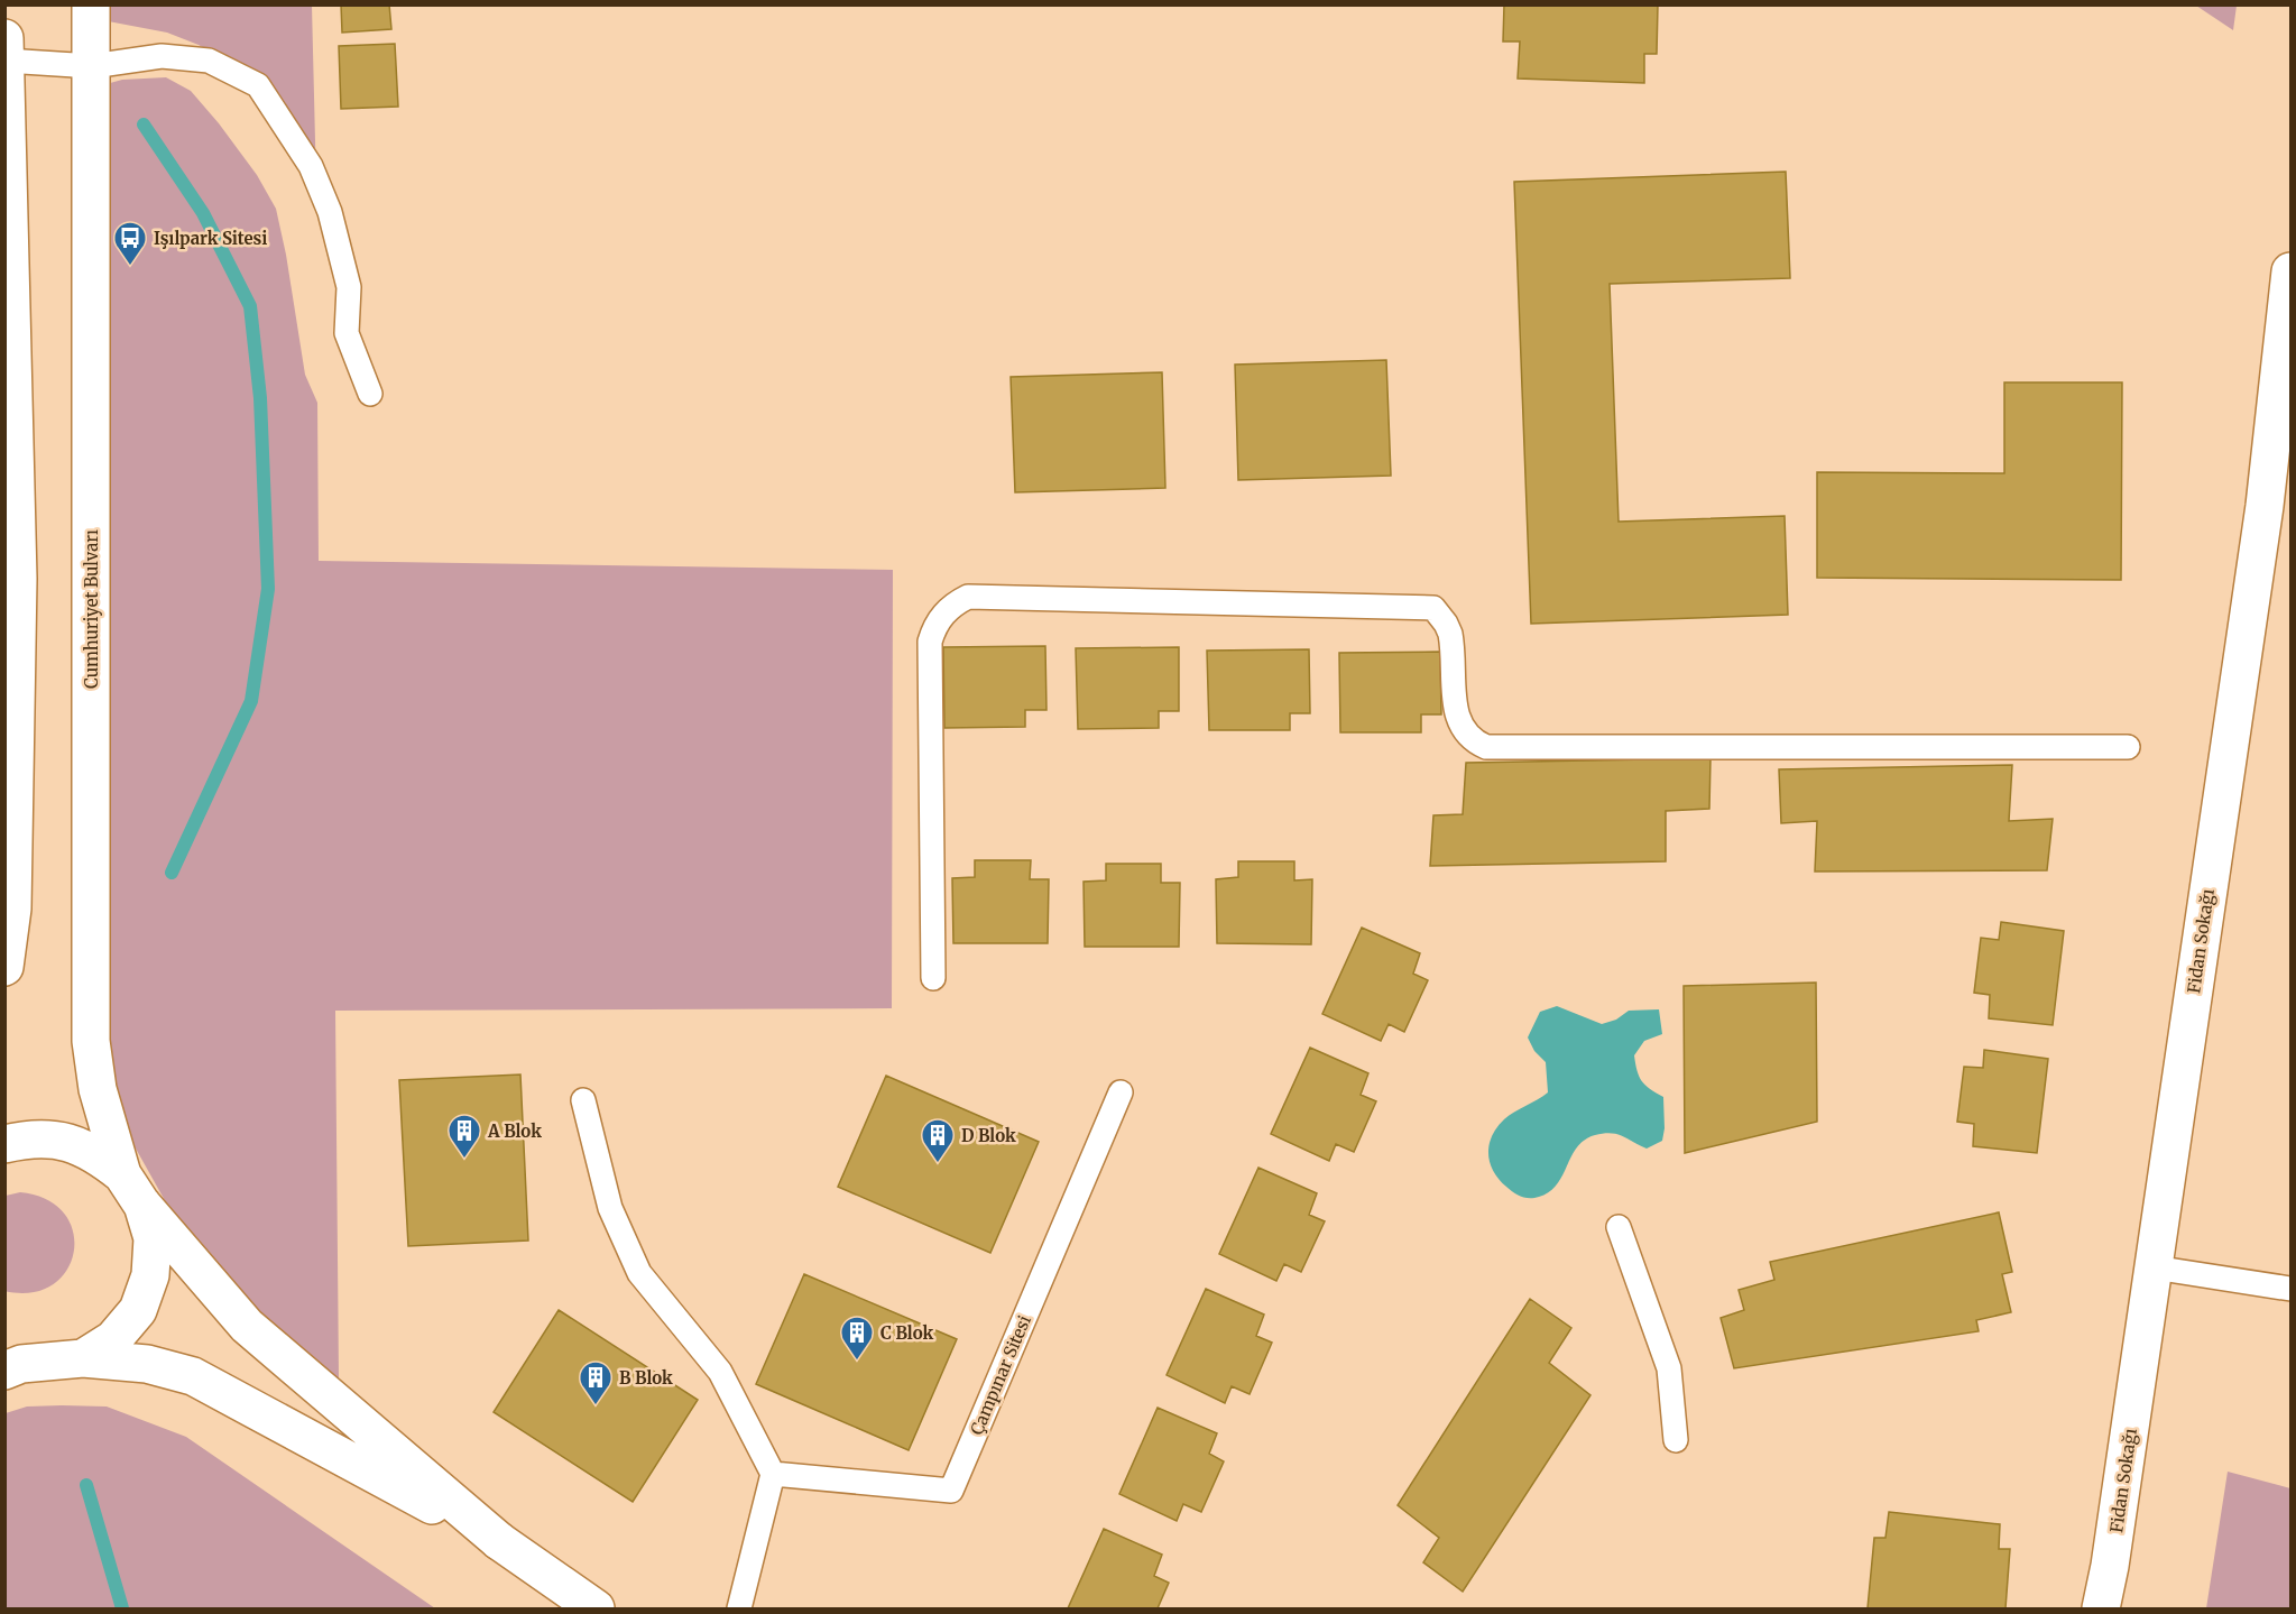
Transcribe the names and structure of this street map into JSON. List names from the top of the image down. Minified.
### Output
{"streets":{"street":["Cumhuriyet Bulvarı","Fidan Sokağı"],"lane":["Çampınar Sitesi"]},"places":{"bus stop":["Işılpark Sitesi"],"building":["A Blok","D Blok","C Blok","B Blok"]}}
